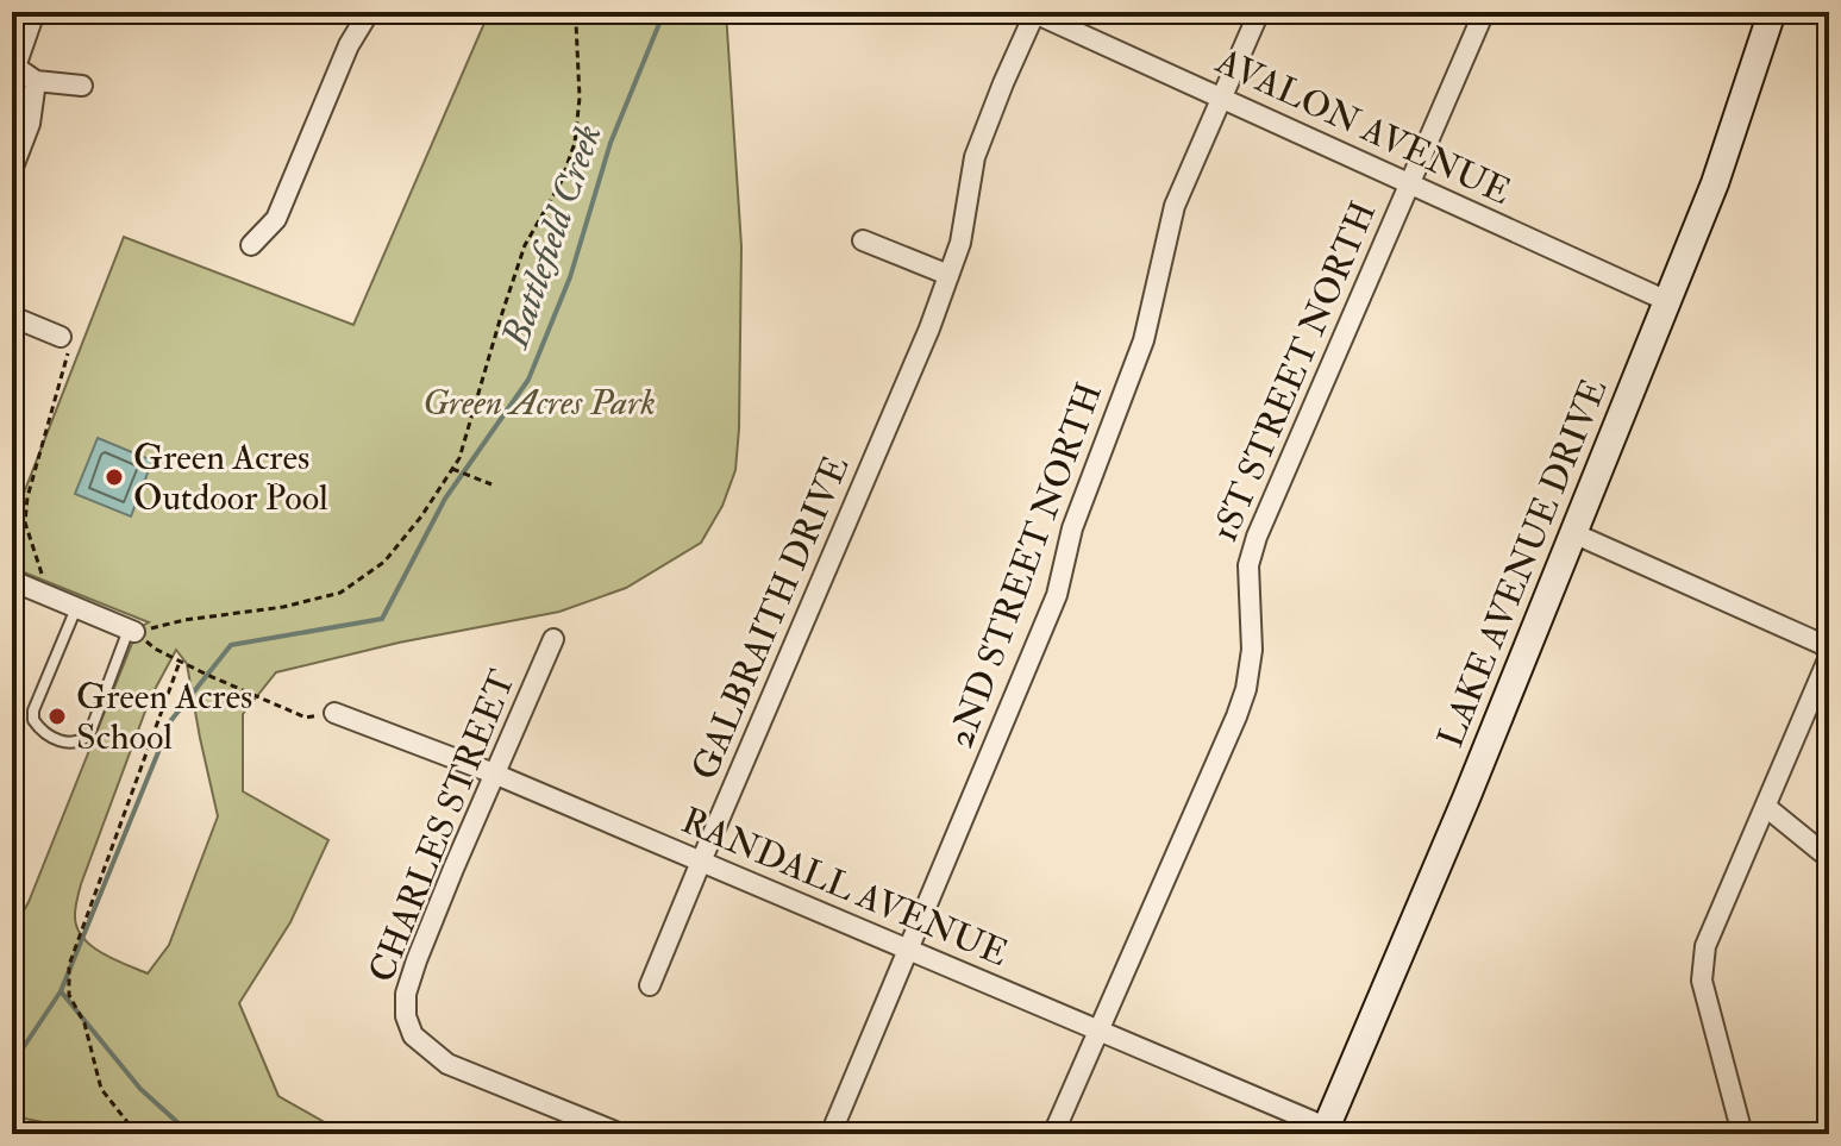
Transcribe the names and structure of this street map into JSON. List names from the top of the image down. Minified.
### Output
{"streets":{"street":["AVALON AVENUE","1ST STREET NORTH","LAKE AVENUE DRIVE","2ND STREET NORTH","GALBRAITH DRIVE","CHARLES STREET","RANDALL AVENUE"]},"crossings":[["AVALON AVENUE","1ST STREET NORTH"],["AVALON AVENUE","LAKE AVENUE DRIVE"],["AVALON AVENUE","2ND STREET NORTH"],["AVALON AVENUE","GALBRAITH DRIVE"],["1ST STREET NORTH","RANDALL AVENUE"],["LAKE AVENUE DRIVE","RANDALL AVENUE"],["2ND STREET NORTH","RANDALL AVENUE"],["GALBRAITH DRIVE","RANDALL AVENUE"],["CHARLES STREET","RANDALL AVENUE"]],"water":["Battlefield Creek"],"parks":["Green Acres Park"],"places":["Green Acres Outdoor Pool","Green Acres School"]}
